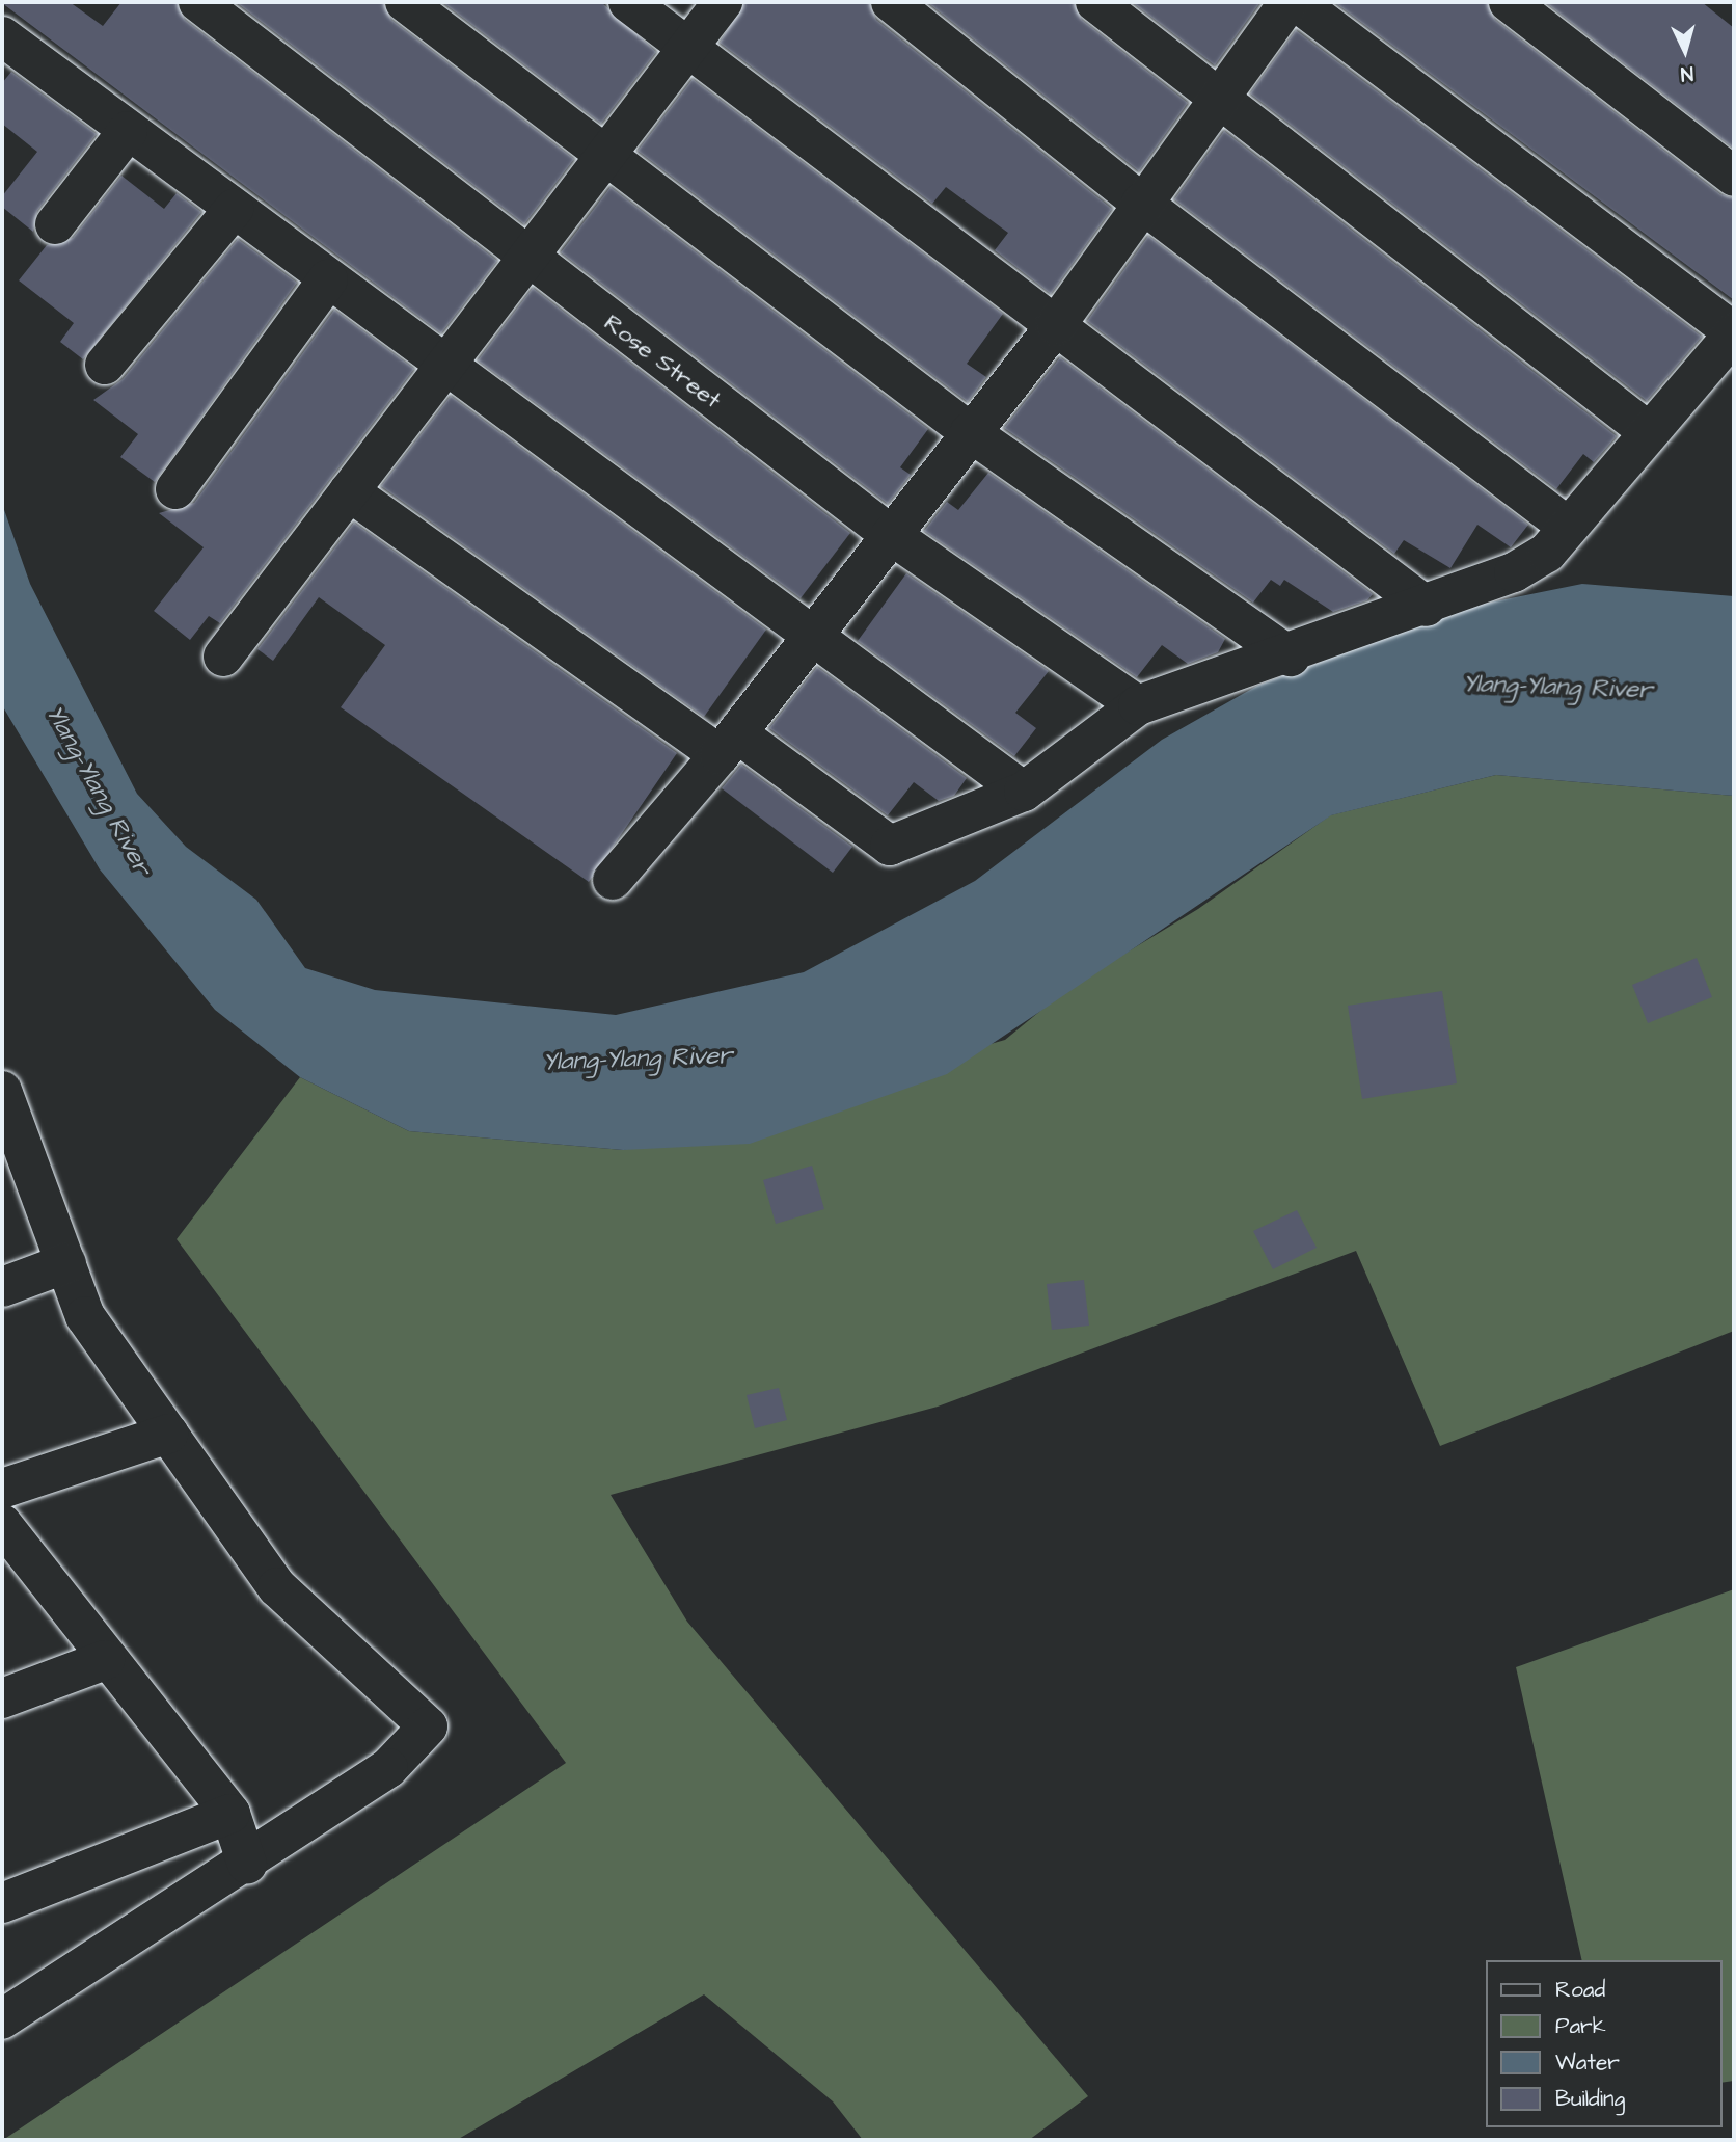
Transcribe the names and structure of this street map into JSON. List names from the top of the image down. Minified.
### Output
{"streets":{"street":["Rose Street"]},"water":["Ylang-Ylang River"],"legend":["Road","Park","Water","Building"],"north":"bottom"}
